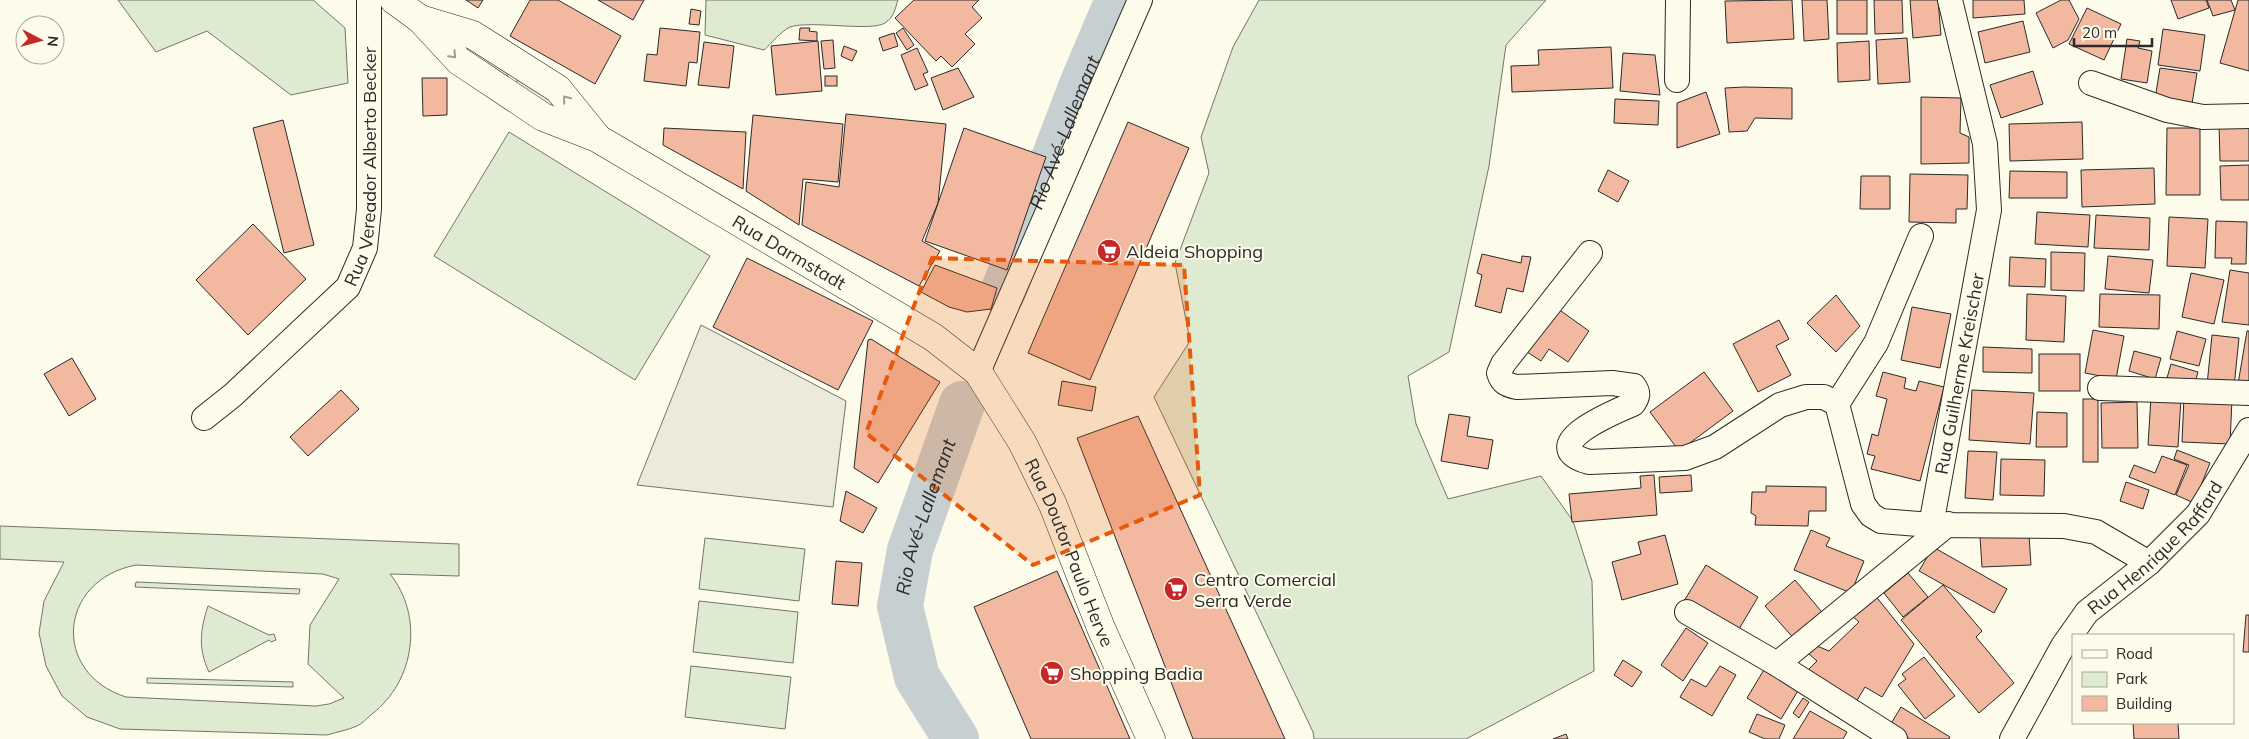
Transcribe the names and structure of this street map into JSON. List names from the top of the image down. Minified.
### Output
{"streets":{"main road":["Rua Darmstadt","Rua Doutor Paulo Herve"],"street":["Rua Vereador Alberto Becker","Rua Guilherme Kreischer","Rua Henrique Raffard"]},"crossings":[["Rua Darmstadt","Rua Doutor Paulo Herve"]],"water":["Rio Avé‐Lallemant"],"places":{"supermarket":["Aldeia Shopping","Centro Comercial Serra Verde","Shopping Badia"]},"legend":["Road","Park","Building"],"scale_bar":"20 m","north":"right"}
